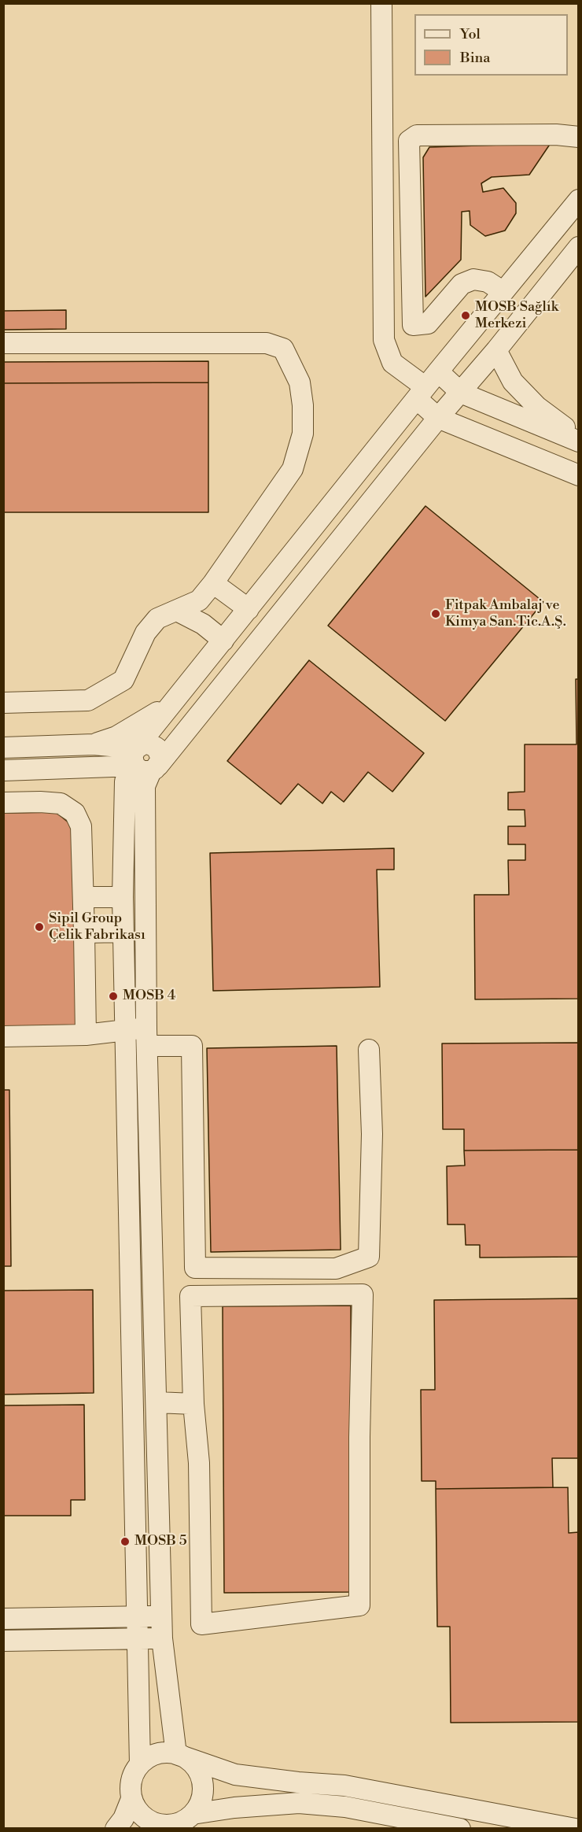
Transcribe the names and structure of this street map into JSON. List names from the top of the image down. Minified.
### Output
{"places":["MOSB Sağlık Merkezi","Fitpak Ambalaj ve Kimya San.Tic.A.Ş.","Sipil Group Çelik Fabrikası","MOSB 4","MOSB 5"],"legend":["Yol","Bina"]}
